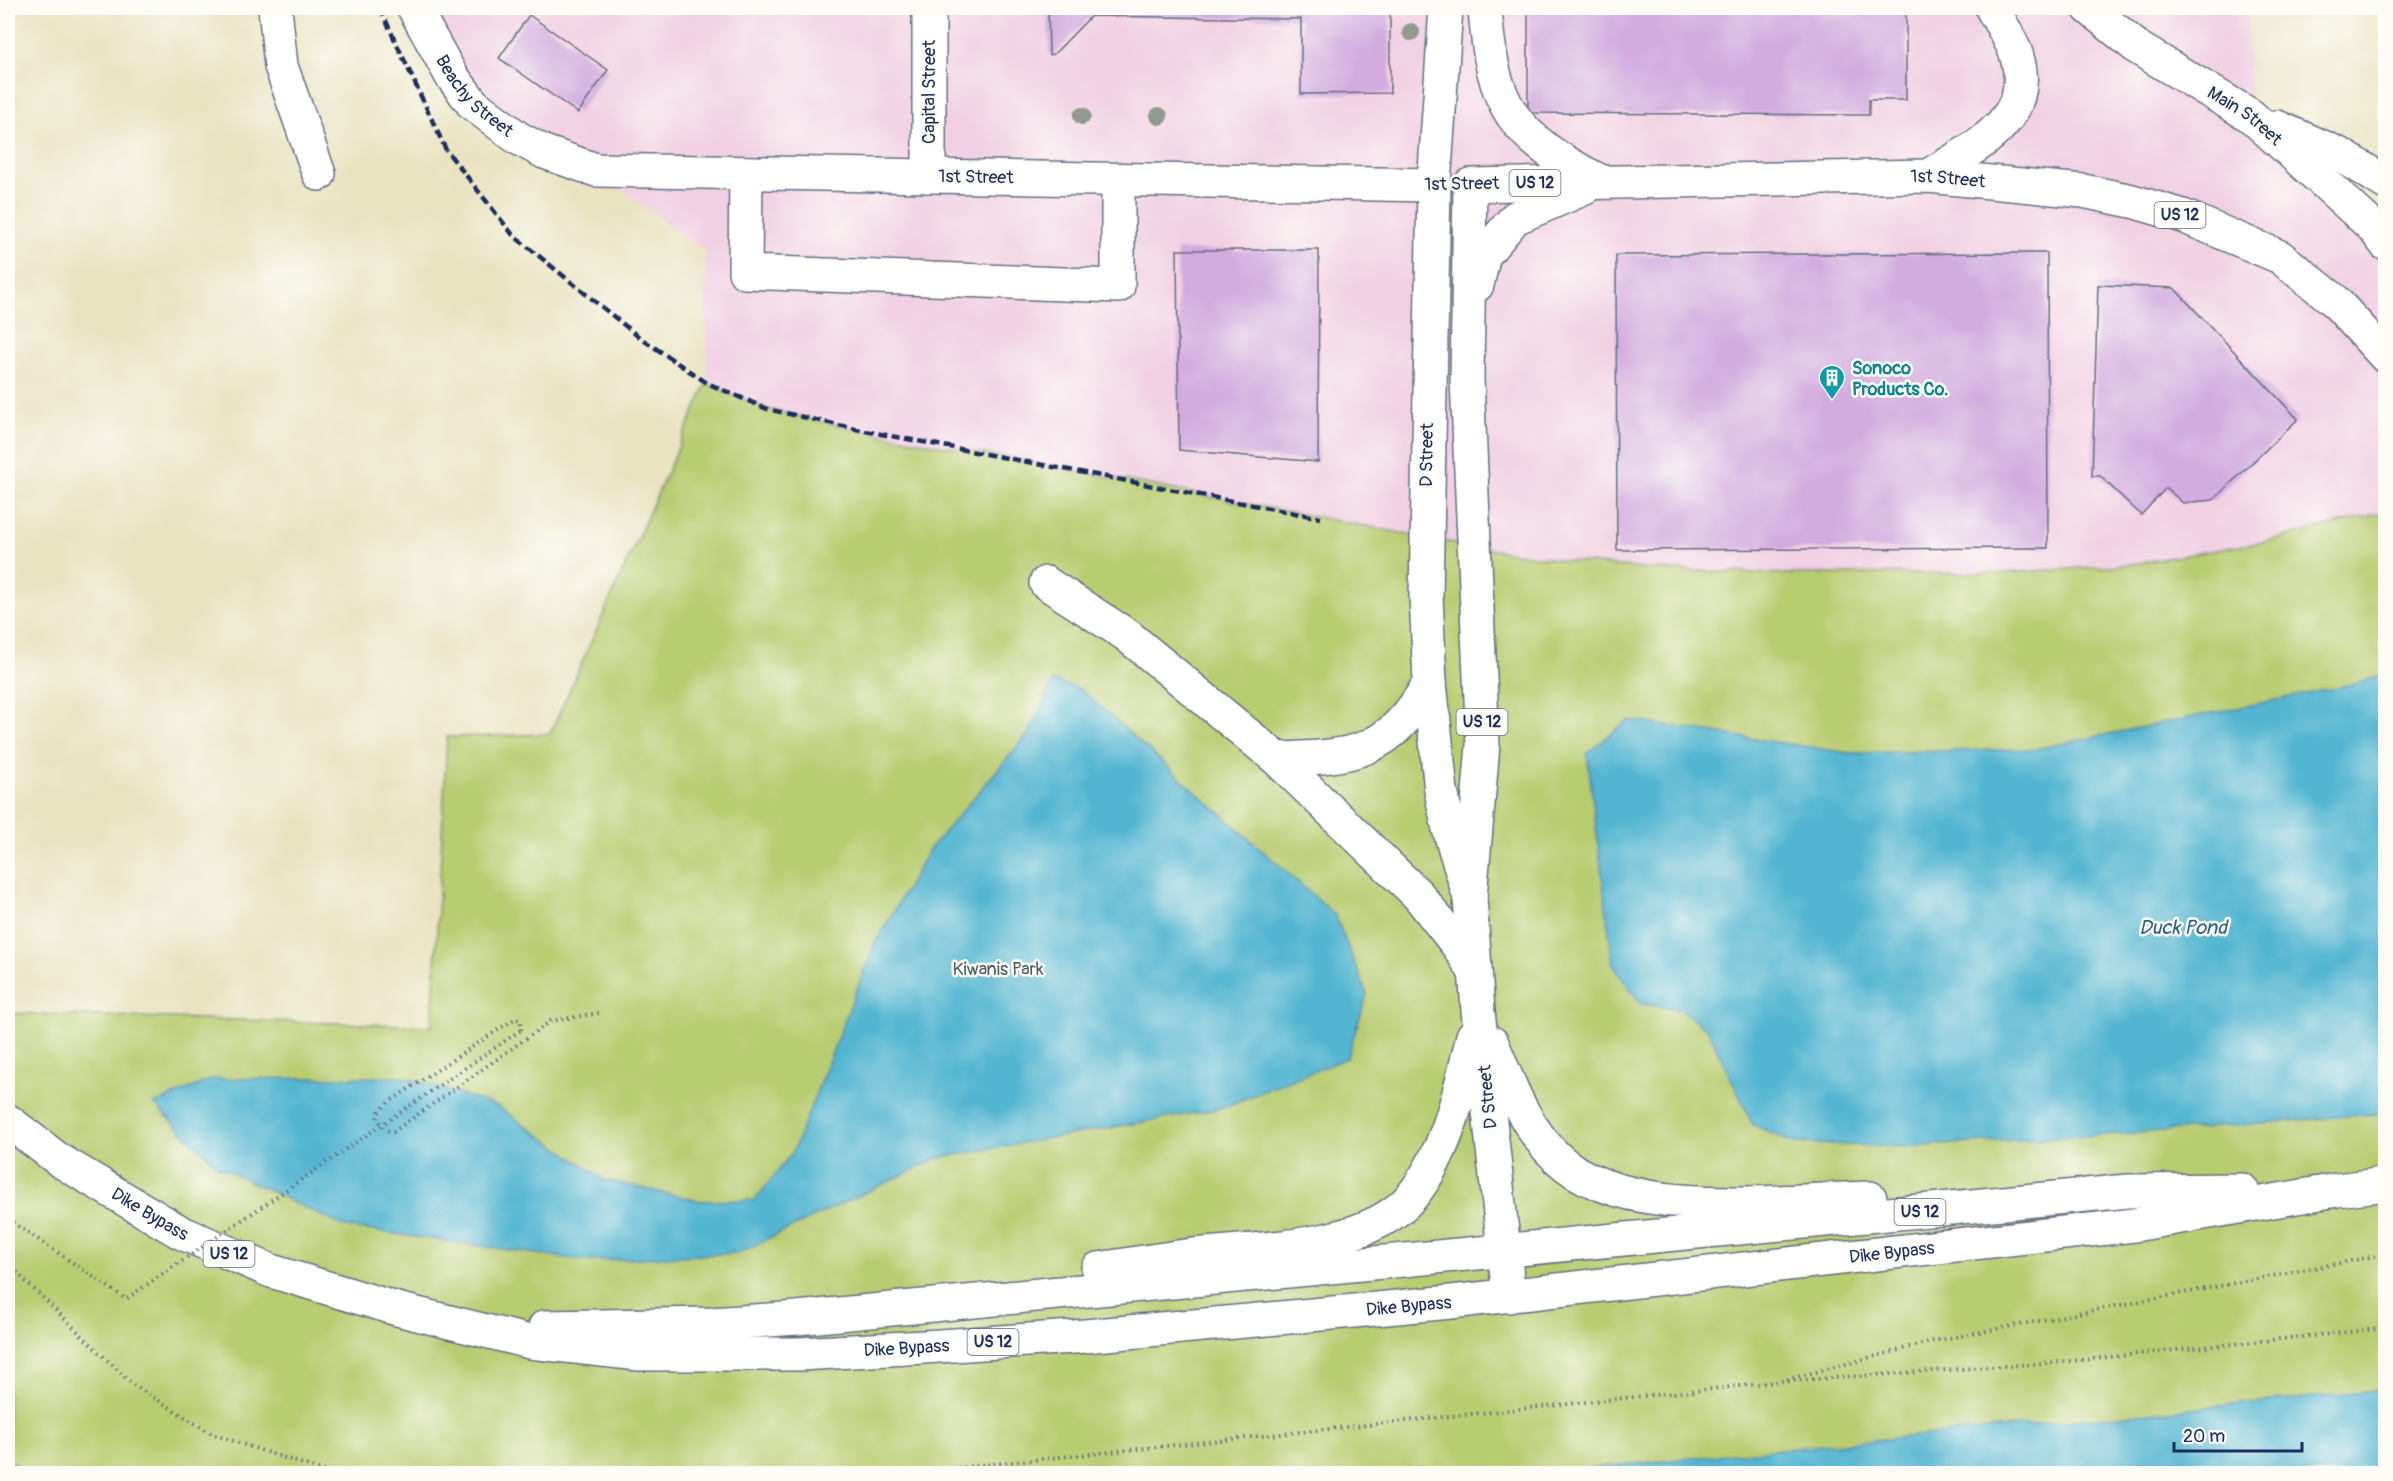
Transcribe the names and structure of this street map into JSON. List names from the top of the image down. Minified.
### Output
{"streets":{"main road":["Capital Street","Beachy Street","Main Street","1st Street","US 12","D Street","Dike Bypass"]},"crossings":[["Capital Street","1st Street"],["Beachy Street","1st Street"],["1st Street","D Street"],["D Street","Dike Bypass"]],"water":["Duck Pond"],"parks":["Kiwanis Park"],"places":{"building":["Sonoco Products Co."]},"scale_bar":"20 m"}
